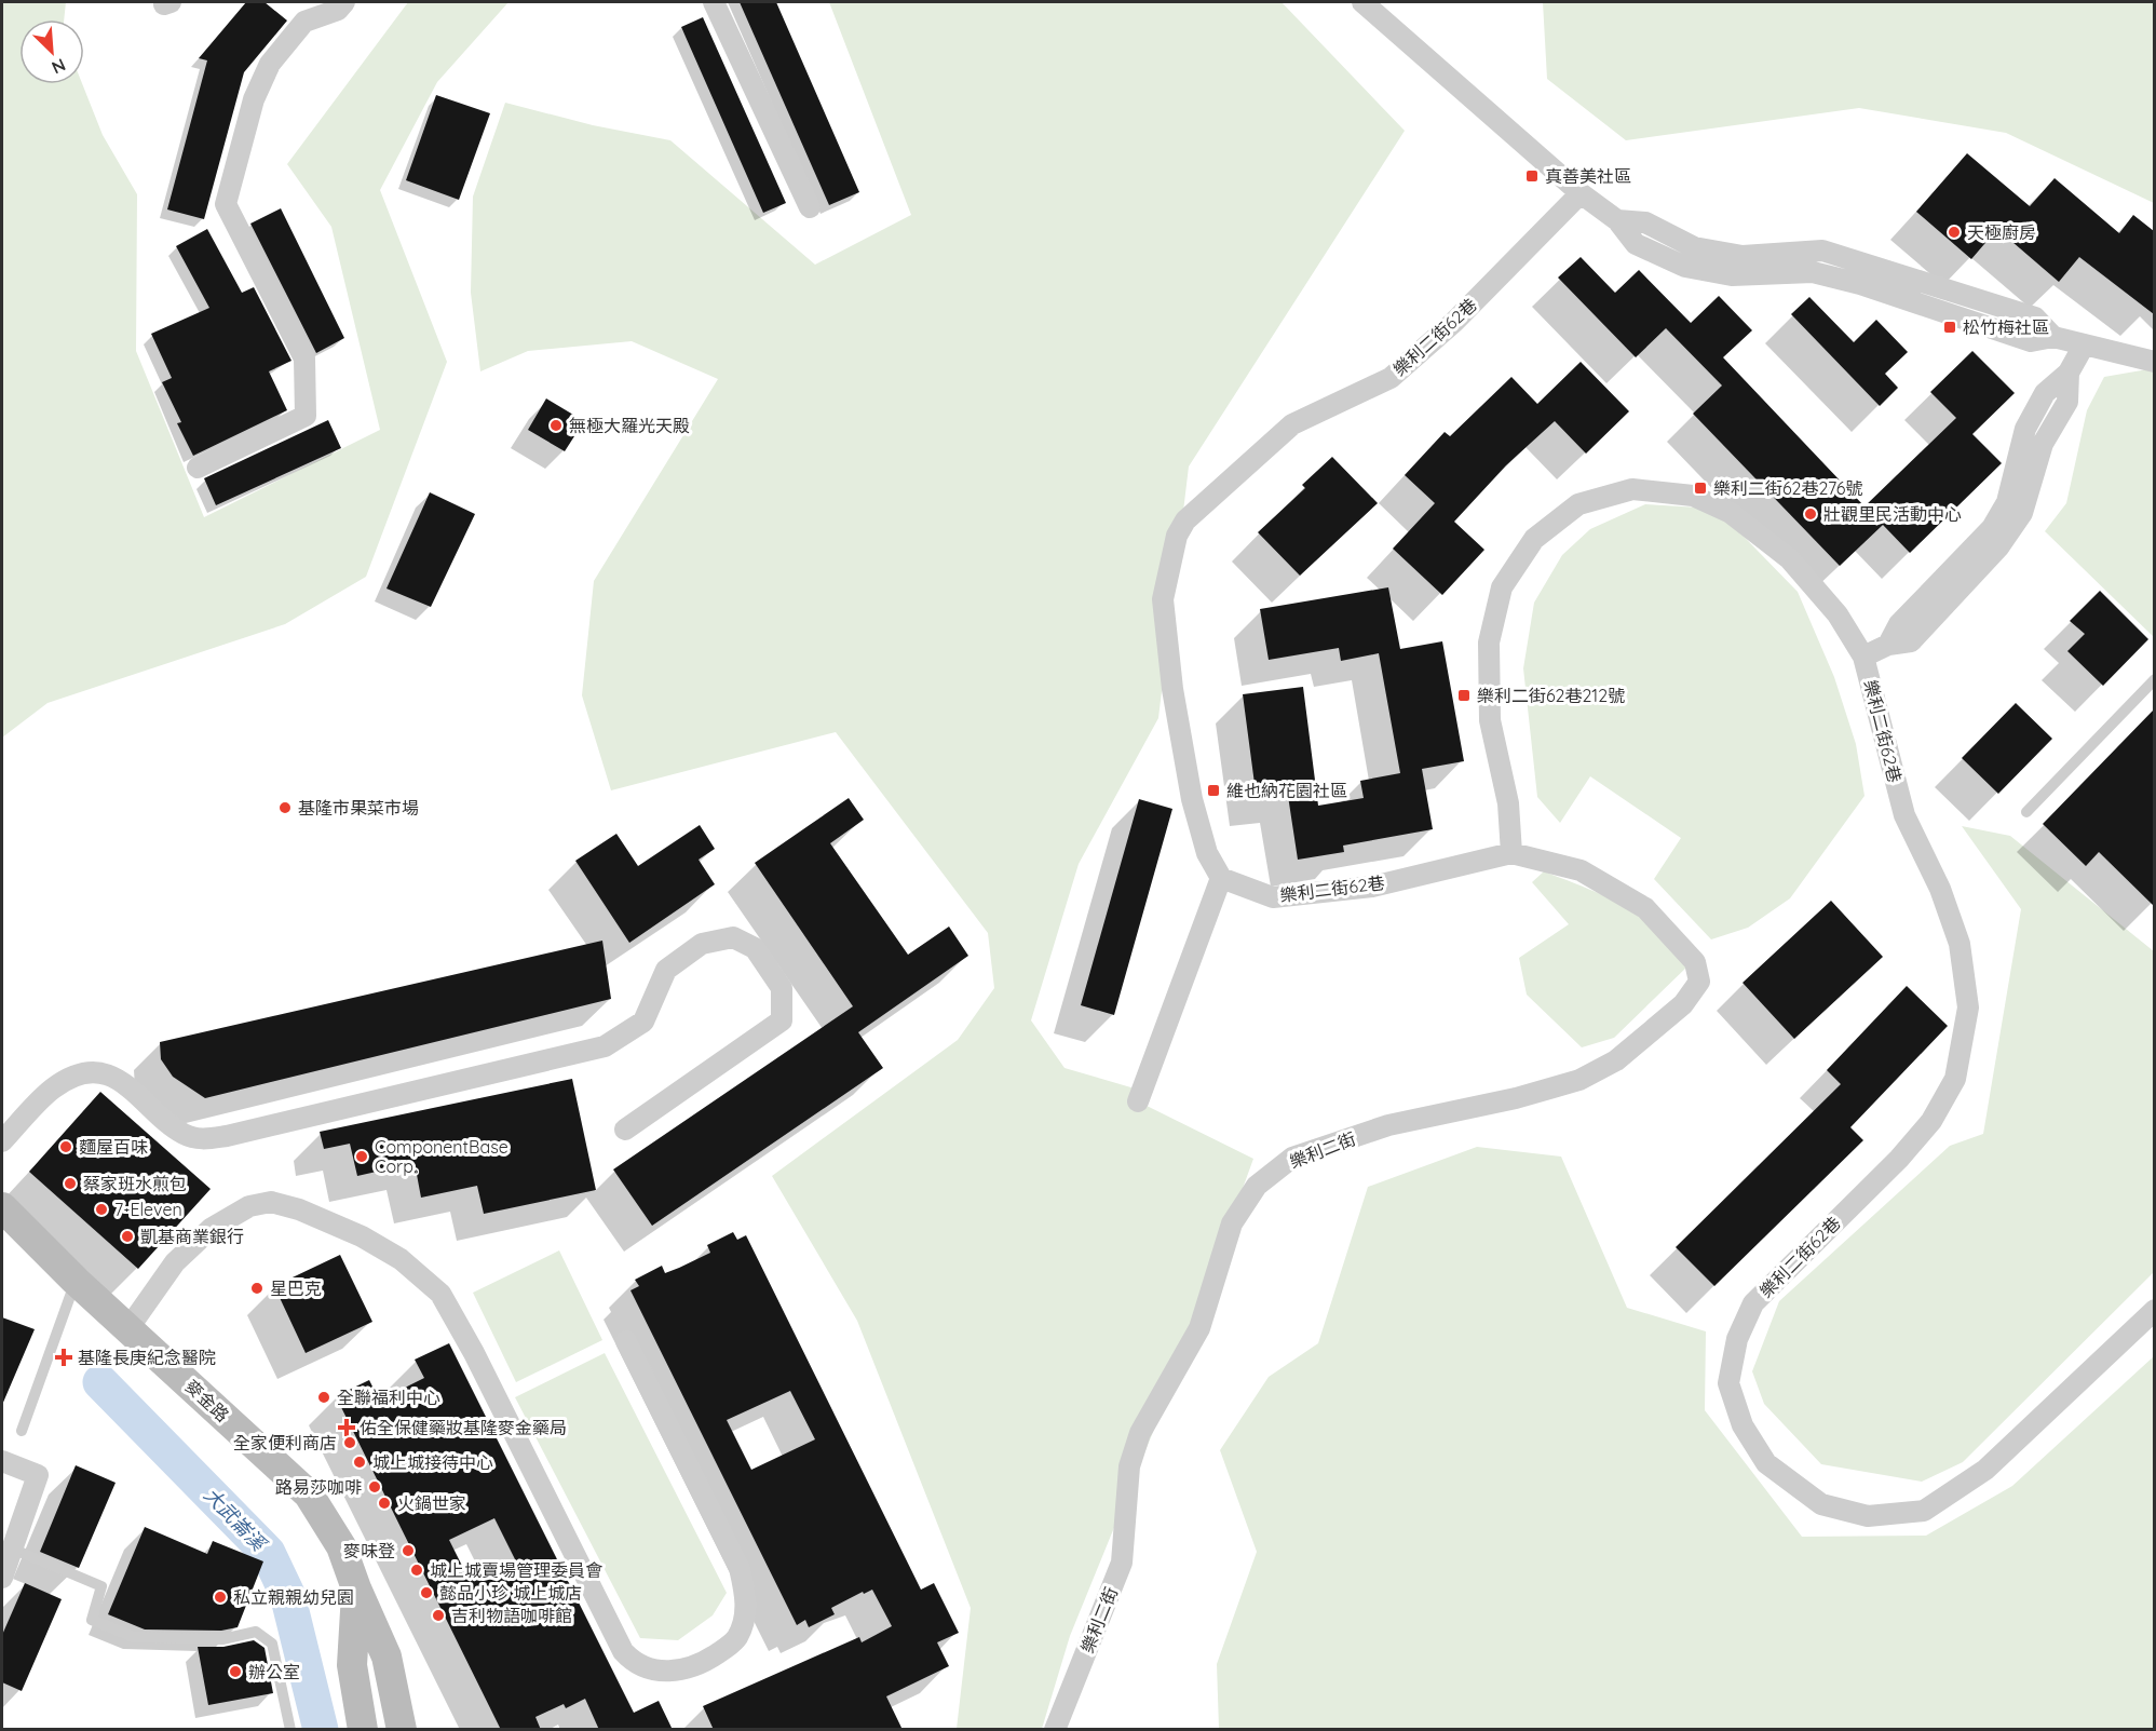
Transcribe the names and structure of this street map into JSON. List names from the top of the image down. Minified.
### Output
{"streets":{"street":["樂利二街62巷","樂利二街","麥金路"]},"crossings":[["樂利二街62巷","樂利二街"]],"water":["大武崙溪"],"places":{"transit":["真善美社區","松竹梅社區","樂利二街62巷276號","樂利二街62巷212號","維也納花園社區"],"other":["天極廚房","無極大羅光天殿","壯觀里民活動中心","基隆市果菜市場","麵屋百味","ComponentBase Corp.","蔡家班水煎包","7-Eleven","凱基商業銀行","星巴克","全聯福利中心","全家便利商店","城上城接待中心","路易莎咖啡","火鍋世家","麥味登","城上城賣場管理委員會","懿品小珍 城上城店","私立親親幼兒園","吉利物語咖啡館","辦公室"],"health":["基隆長庚紀念醫院","佑全保健藥妝基隆麥金藥局"]},"north":"bottom right"}
